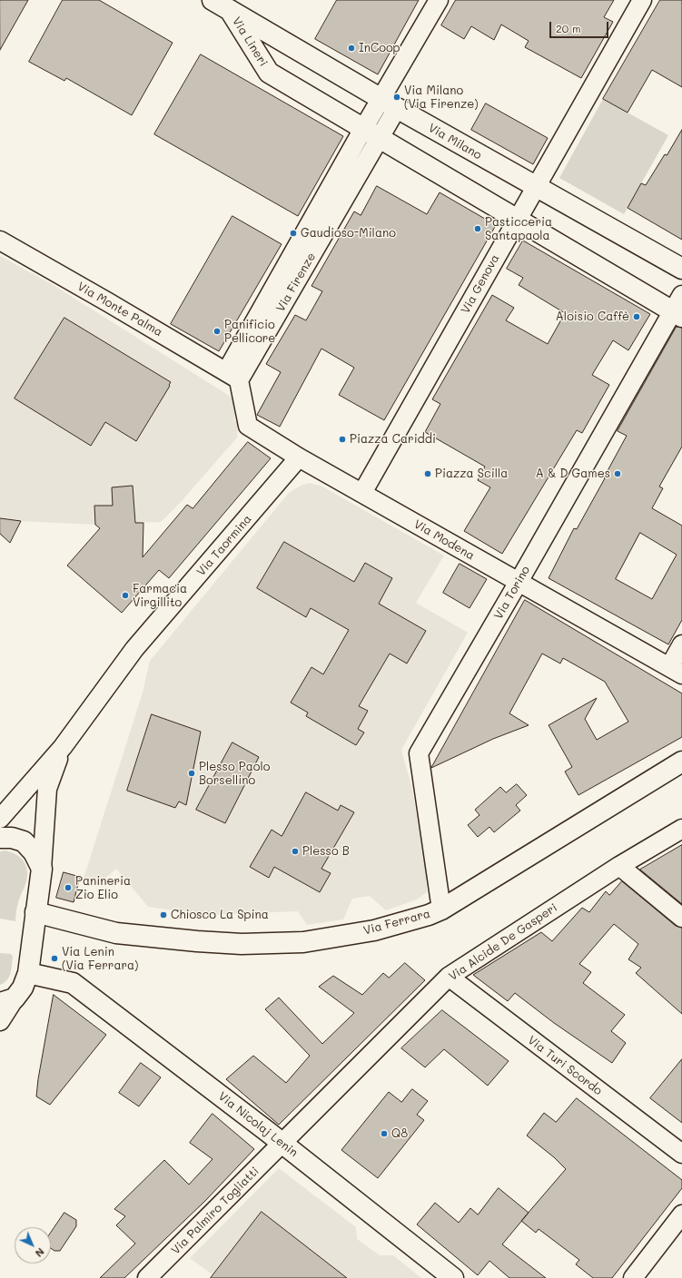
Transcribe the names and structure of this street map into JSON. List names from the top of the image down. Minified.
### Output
{"streets":{"street":["Via Lineri","Via Milano","Via Firenze","Via Genova","Via Monte Palma","Via Modena","Via Taormina","Via Torino","Via Ferrara","Via Alcide De Gasperi","Via Turi Scordo","Via Nicolaj Lenin","Via Palmiro Togliatti"]},"crossings":[["Via Lineri","Via Milano"],["Via Lineri","Via Firenze"],["Via Milano","Via Firenze"],["Via Milano","Via Genova"],["Via Genova","Via Modena"],["Via Monte Palma","Via Modena"],["Via Modena","Via Taormina"],["Via Modena","Via Torino"],["Via Torino","Via Ferrara"],["Via Alcide De Gasperi","Via Turi Scordo"],["Via Alcide De Gasperi","Via Nicolaj Lenin"],["Via Alcide De Gasperi","Via Palmiro Togliatti"],["Via Nicolaj Lenin","Via Palmiro Togliatti"]],"places":["InCoop","Via Milano (Via Firenze)","Pasticceria Santapaola","Gaudioso-Milano","Aloisio Caffè","Panificio Pellicore","Piazza Cariddi","Piazza Scilla","A & D Games","Farmacia Virgillito","Plesso Paolo Borsellino","Plesso B","Panineria Zio Elio","Chiosco La Spina","Via Lenin (Via Ferrara)","Q8"],"scale_bar":"20 m","north":"bottom right"}
